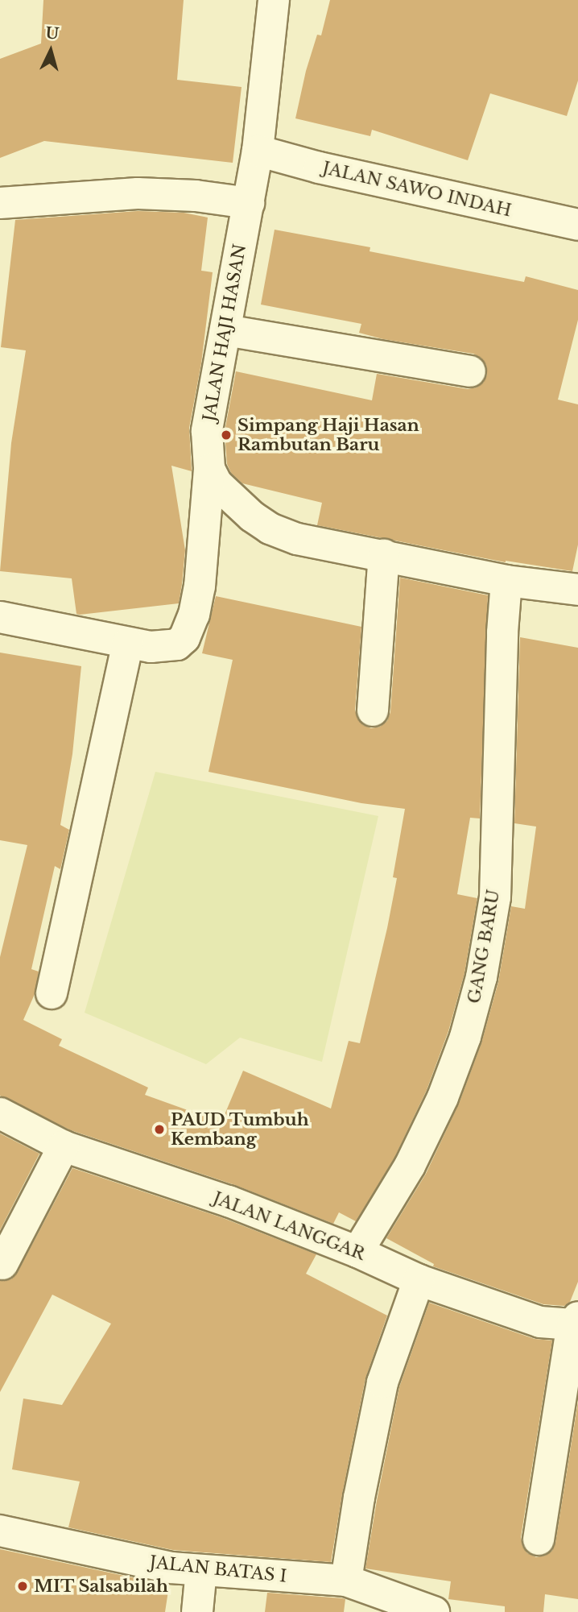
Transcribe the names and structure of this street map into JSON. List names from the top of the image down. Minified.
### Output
{"streets":{"street":["JALAN SAWO INDAH","JALAN HAJI HASAN","GANG BARU","JALAN LANGGAR","JALAN BATAS I"]},"crossings":[["JALAN SAWO INDAH","JALAN HAJI HASAN"],["GANG BARU","JALAN LANGGAR"]],"places":["Simpang Haji Hasan Rambutan Baru","PAUD Tumbuh Kembang","MIT Salsabilah"],"north":"top"}
